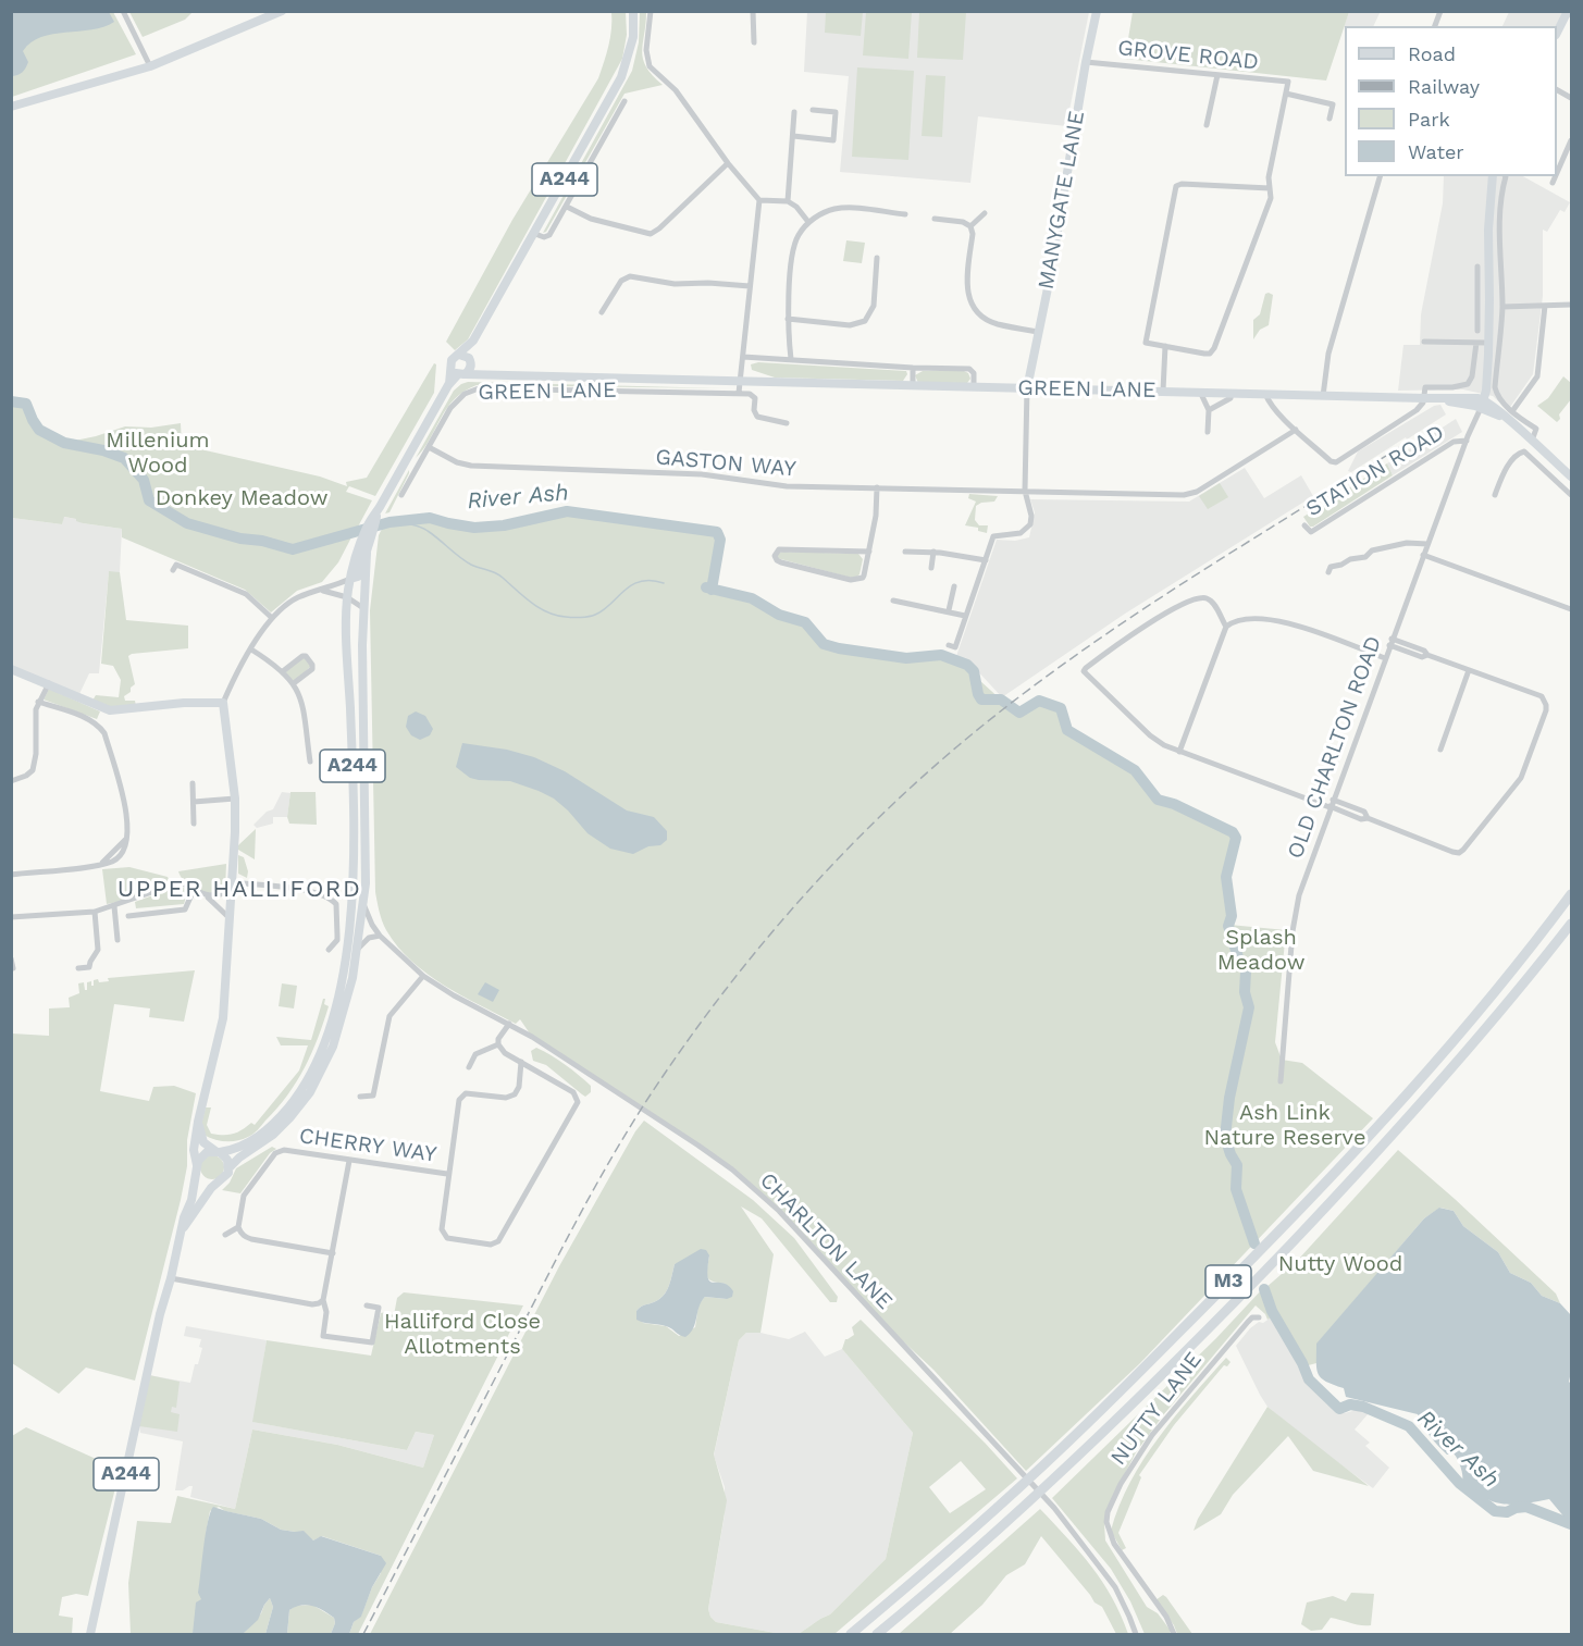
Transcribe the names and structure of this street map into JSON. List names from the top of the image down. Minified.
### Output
{"streets":{"highway":["M3"],"main road":["A244","MANYGATE LANE","GREEN LANE"],"street":["GROVE ROAD","GASTON WAY","STATION ROAD","OLD CHARLTON ROAD","CHERRY WAY","CHARLTON LANE","NUTTY LANE"]},"crossings":[["GROVE ROAD","MANYGATE LANE"],["A244","GREEN LANE"],["A244","CHARLTON LANE"],["MANYGATE LANE","GREEN LANE"],["GREEN LANE","GASTON WAY"],["GREEN LANE","OLD CHARLTON ROAD"],["STATION ROAD","OLD CHARLTON ROAD"]],"districts":["UPPER HALLIFORD"],"water":["River Ash"],"parks":["Millenium Wood","Donkey Meadow","Splash Meadow","Ash Link Nature Reserve","Nutty Wood","Halliford Close Allotments"],"legend":["Road","Railway","Park","Water"]}
